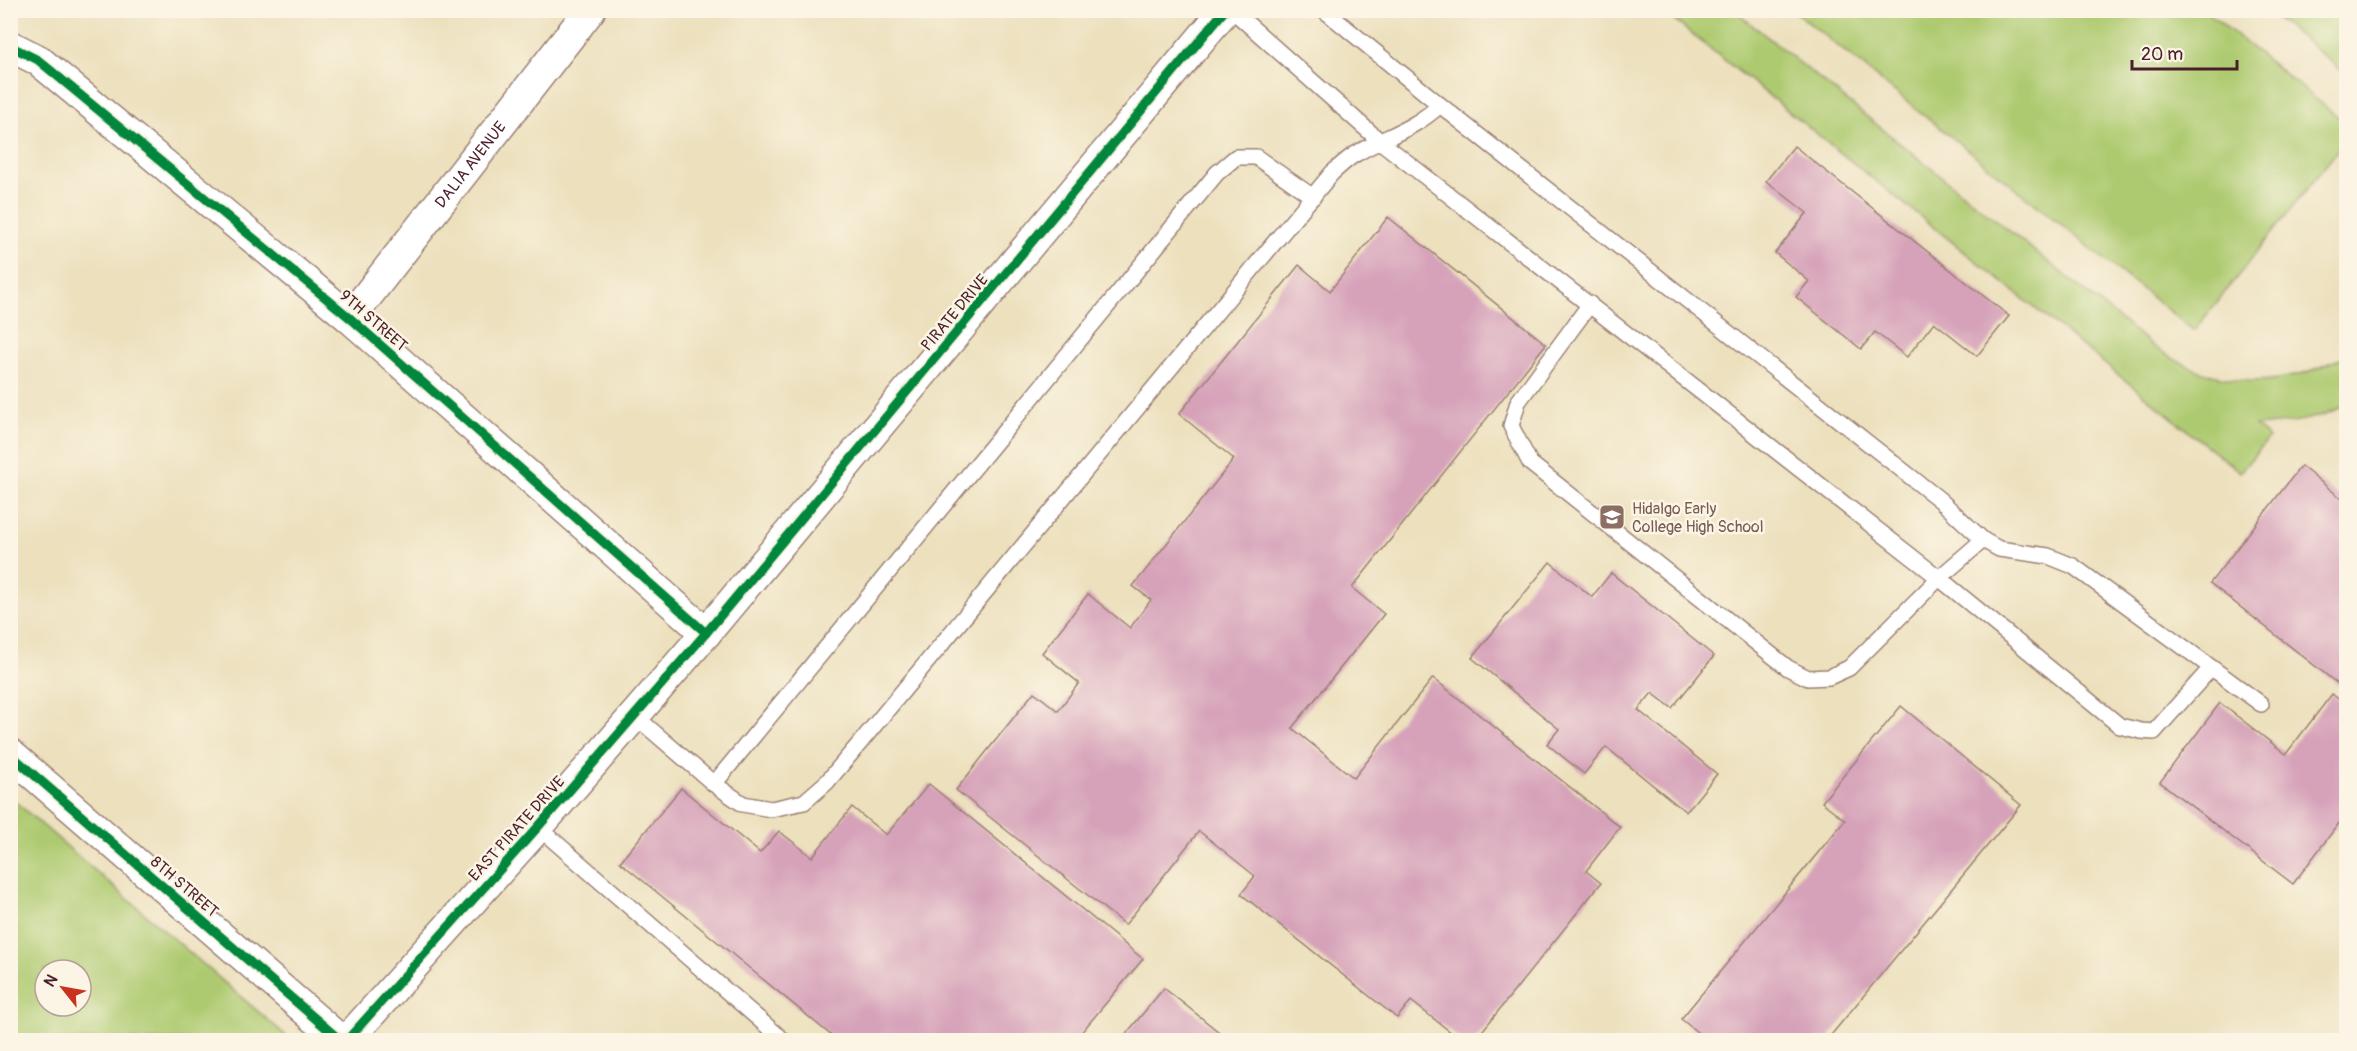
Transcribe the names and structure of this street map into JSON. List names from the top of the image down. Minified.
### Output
{"streets":{"street":["DALIA AVENUE","PIRATE DRIVE","9TH STREET","EAST PIRATE DRIVE","8TH STREET"]},"crossings":[["DALIA AVENUE","9TH STREET"],["PIRATE DRIVE","9TH STREET"],["PIRATE DRIVE","EAST PIRATE DRIVE"],["9TH STREET","EAST PIRATE DRIVE"]],"places":{"school or university":["Hidalgo Early College High School"]},"scale_bar":"20 m","north":"top left"}
